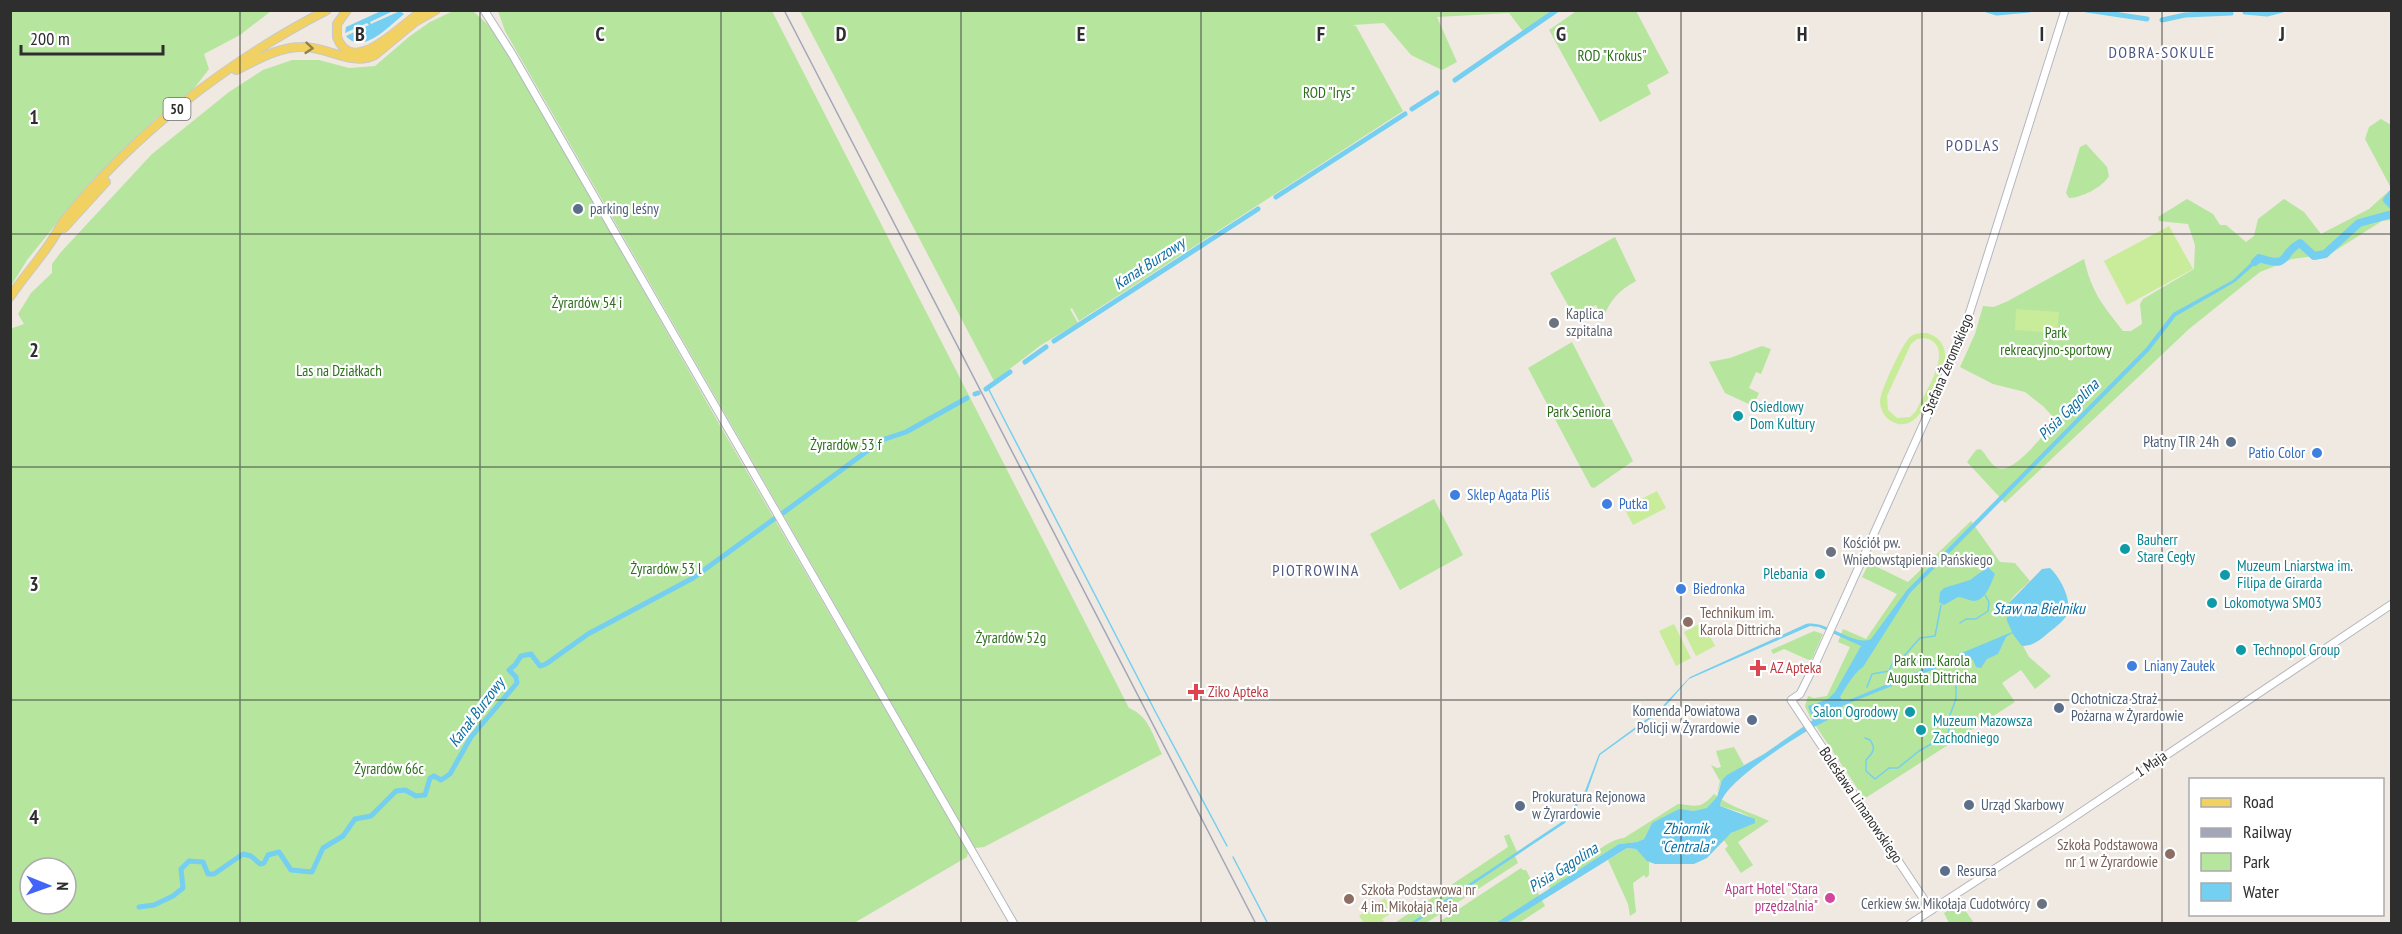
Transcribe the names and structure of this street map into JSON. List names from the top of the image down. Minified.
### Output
{"streets":{"main road":["50"],"street":["Stefana Żeromskiego","1 Maja","Bolesława Limanowskiego"]},"crossings":[["Stefana Żeromskiego","Bolesława Limanowskiego"],["1 Maja","Bolesława Limanowskiego"]],"districts":["DOBRA-SOKULE","PODLAS","PIOTROWINA"],"water":["Kanał Burzowy","Pisia Gągolina","Staw na Bielniku","Zbiornik \"Centrala\""],"parks":["ROD \"Krokus\"","ROD \"Irys\"","Żyrardów 54 i","Park rekreacyjno-sportowy","Las na Działkach","Park Seniora","Żyrardów 53 f","Żyrardów 53 l","Żyrardów 52g","Park im. Karola Augusta Dittricha","Żyrardów 66c"],"places":{"other":["parking leśny","Kaplica szpitalna","Osiedlowy Dom Kultury","Płatny TIR 24h","Patio Color","Sklep Agata Pliś","Putka","Bauherr Stare Cegły","Kościół pw. Wniebowstąpienia Pańskiego","Plebania","Muzeum Lniarstwa im. Filipa de Girarda","Biedronka","Lokomotywa SM03","Technikum im. Karola Dittricha","Technopol Group","Lniany Zaułek","Ochotnicza Straż Pożarna w Żyrardowie","Salon Ogrodowy","Komenda Powiatowa Policji w Żyrardowie","Muzeum Mazowsza Zachodniego","Urząd Skarbowy","Prokuratura Rejonowa w Żyrardowie","Szkoła Podstawowa nr 1 w Żyrardowie","Resursa","Apart Hotel \"Stara przędzalnia\"","Szkoła Podstawowa nr 4 im. Mikołaja Reja","Cerkiew św. Mikołaja Cudotwórcy"],"health":["AZ Apteka","Ziko Apteka"]},"legend":["Road","Railway","Park","Water"],"scale_bar":"200 m","north":"right","grid":{"columns":["B","C","D","E","F","G","H","I","J"],"rows":["1","2","3","4"]}}
